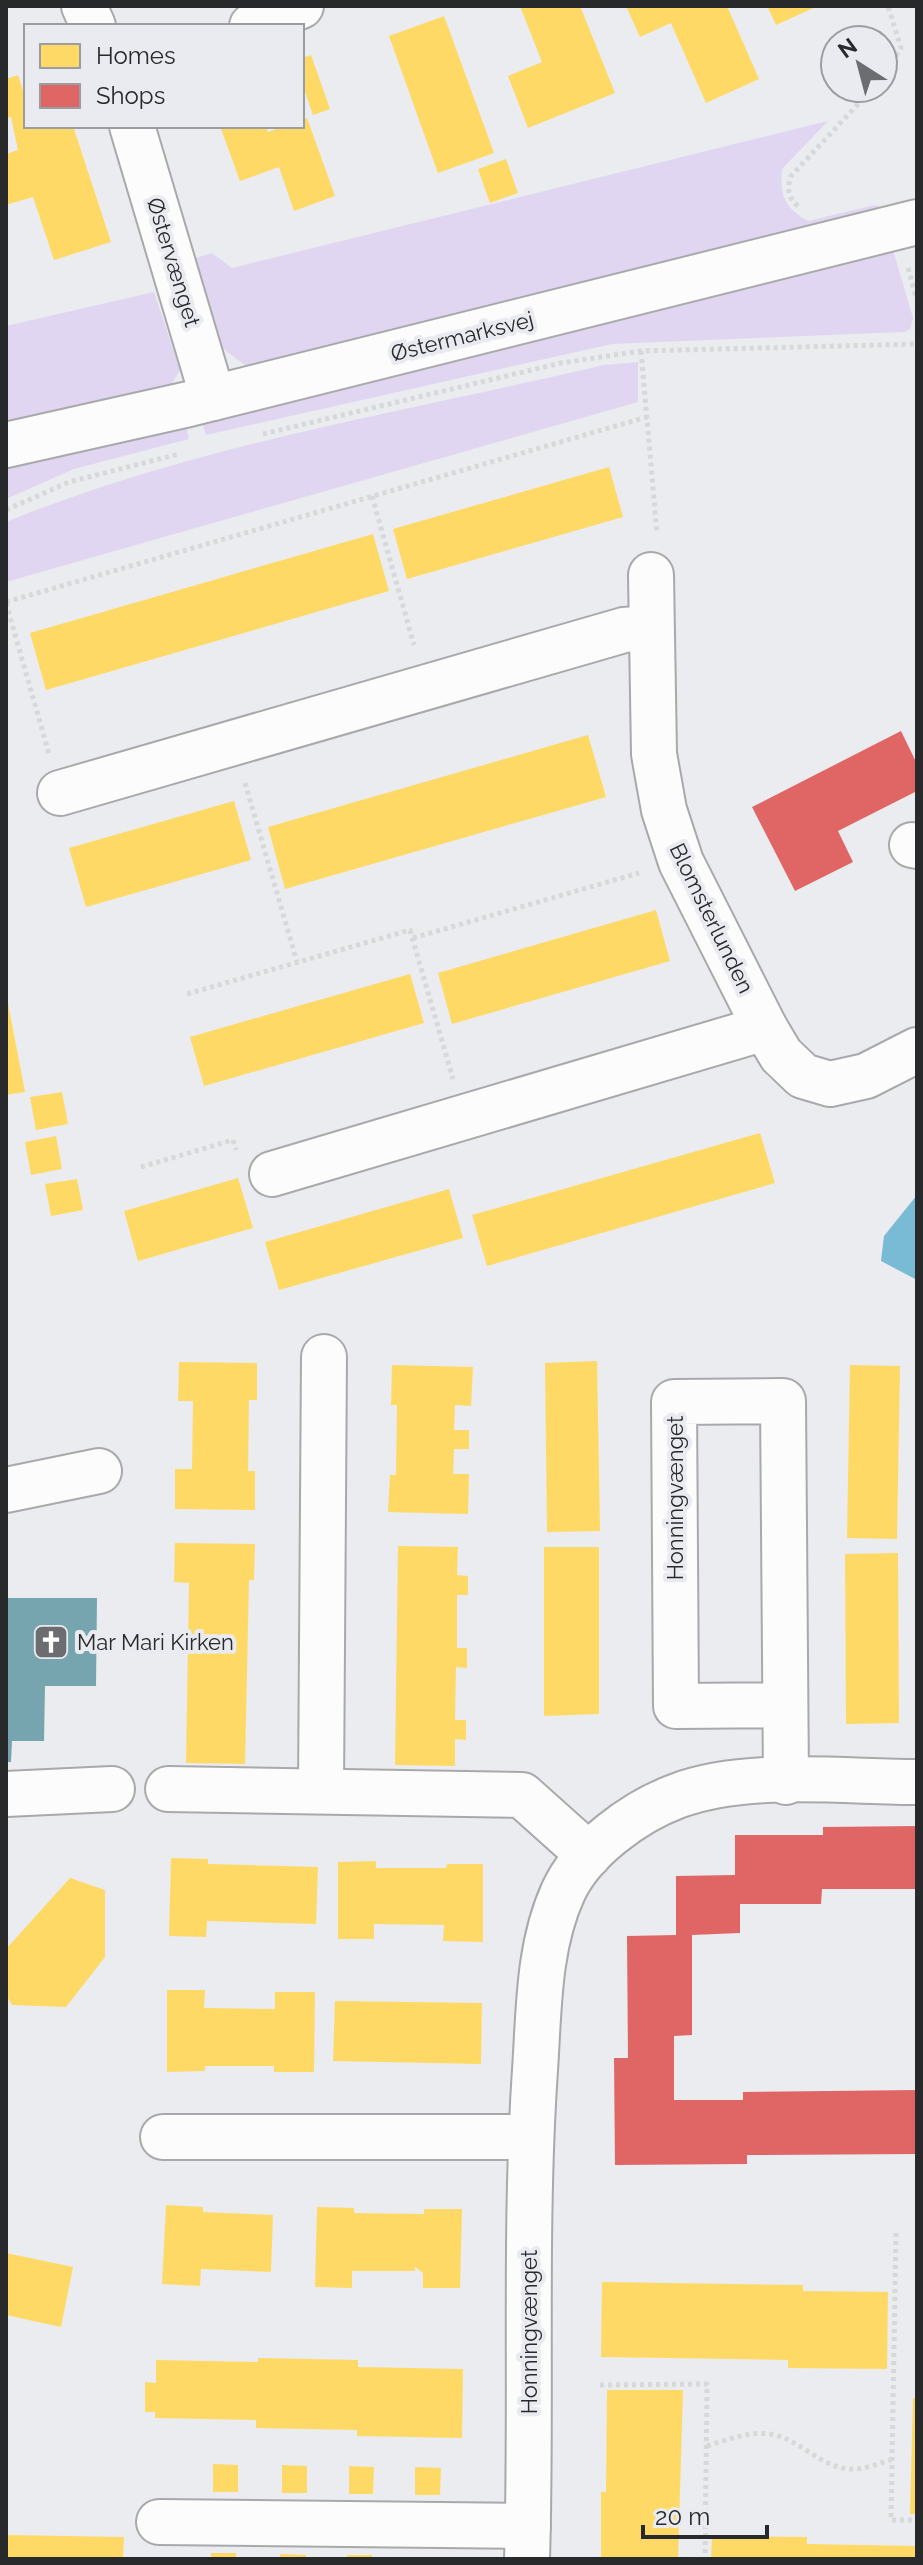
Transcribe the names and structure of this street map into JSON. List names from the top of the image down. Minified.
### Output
{"streets":{"street":["Østervænget","Østermarksvej","Blomsterlunden","Honningvænget"]},"crossings":[["Østervænget","Østermarksvej"]],"places":{"church":["Mar Mari Kirken"]},"legend":["Homes","Shops"],"scale_bar":"20 m","north":"top left"}
